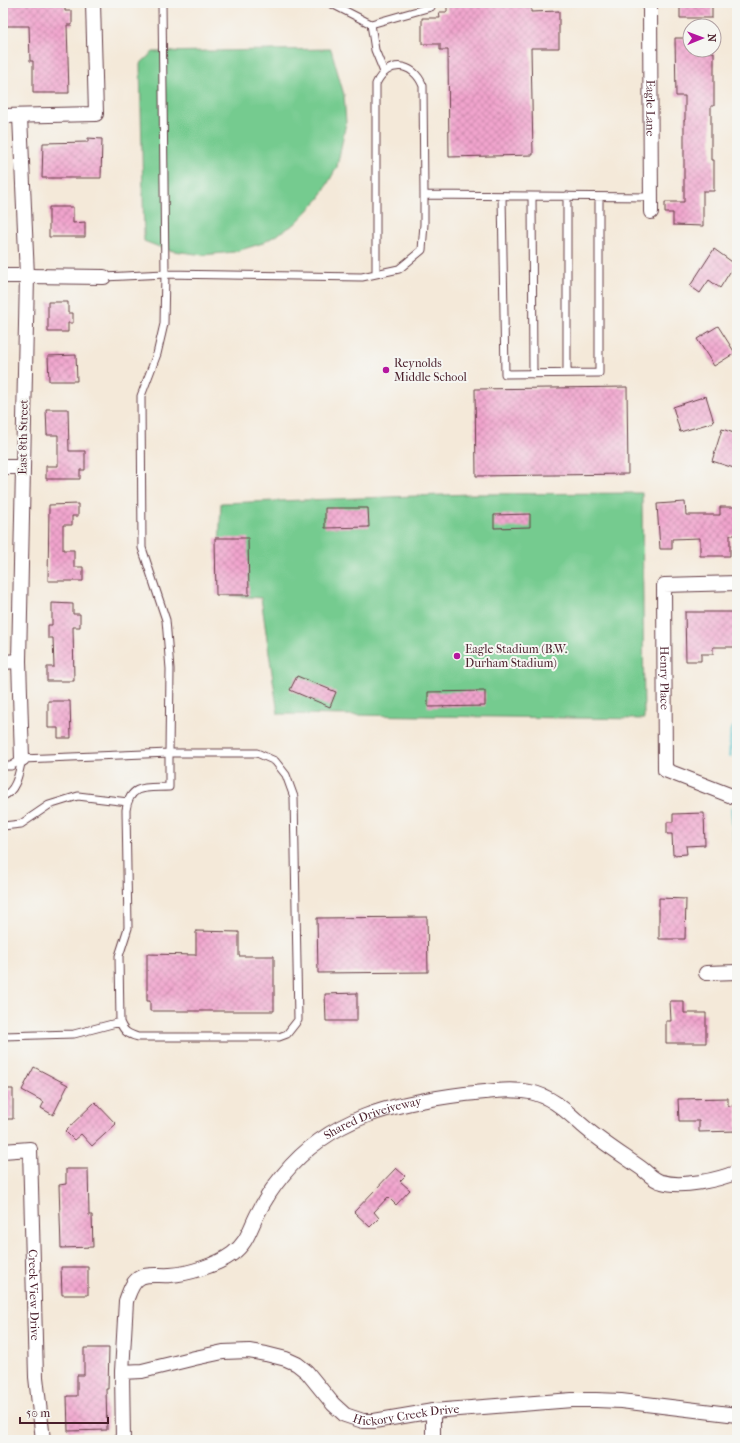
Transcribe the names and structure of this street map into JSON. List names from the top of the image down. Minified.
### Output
{"streets":{"street":["Eagle Lane","East 8th Street","Henry Place","Shared Driveiveway","Creek View Drive","Hickory Creek Drive"]},"crossings":[["Shared Driveiveway","Hickory Creek Drive"]],"places":["Reynolds Middle School","Eagle Stadium (B.W. Durham Stadium)"],"scale_bar":"50 m","north":"right"}
